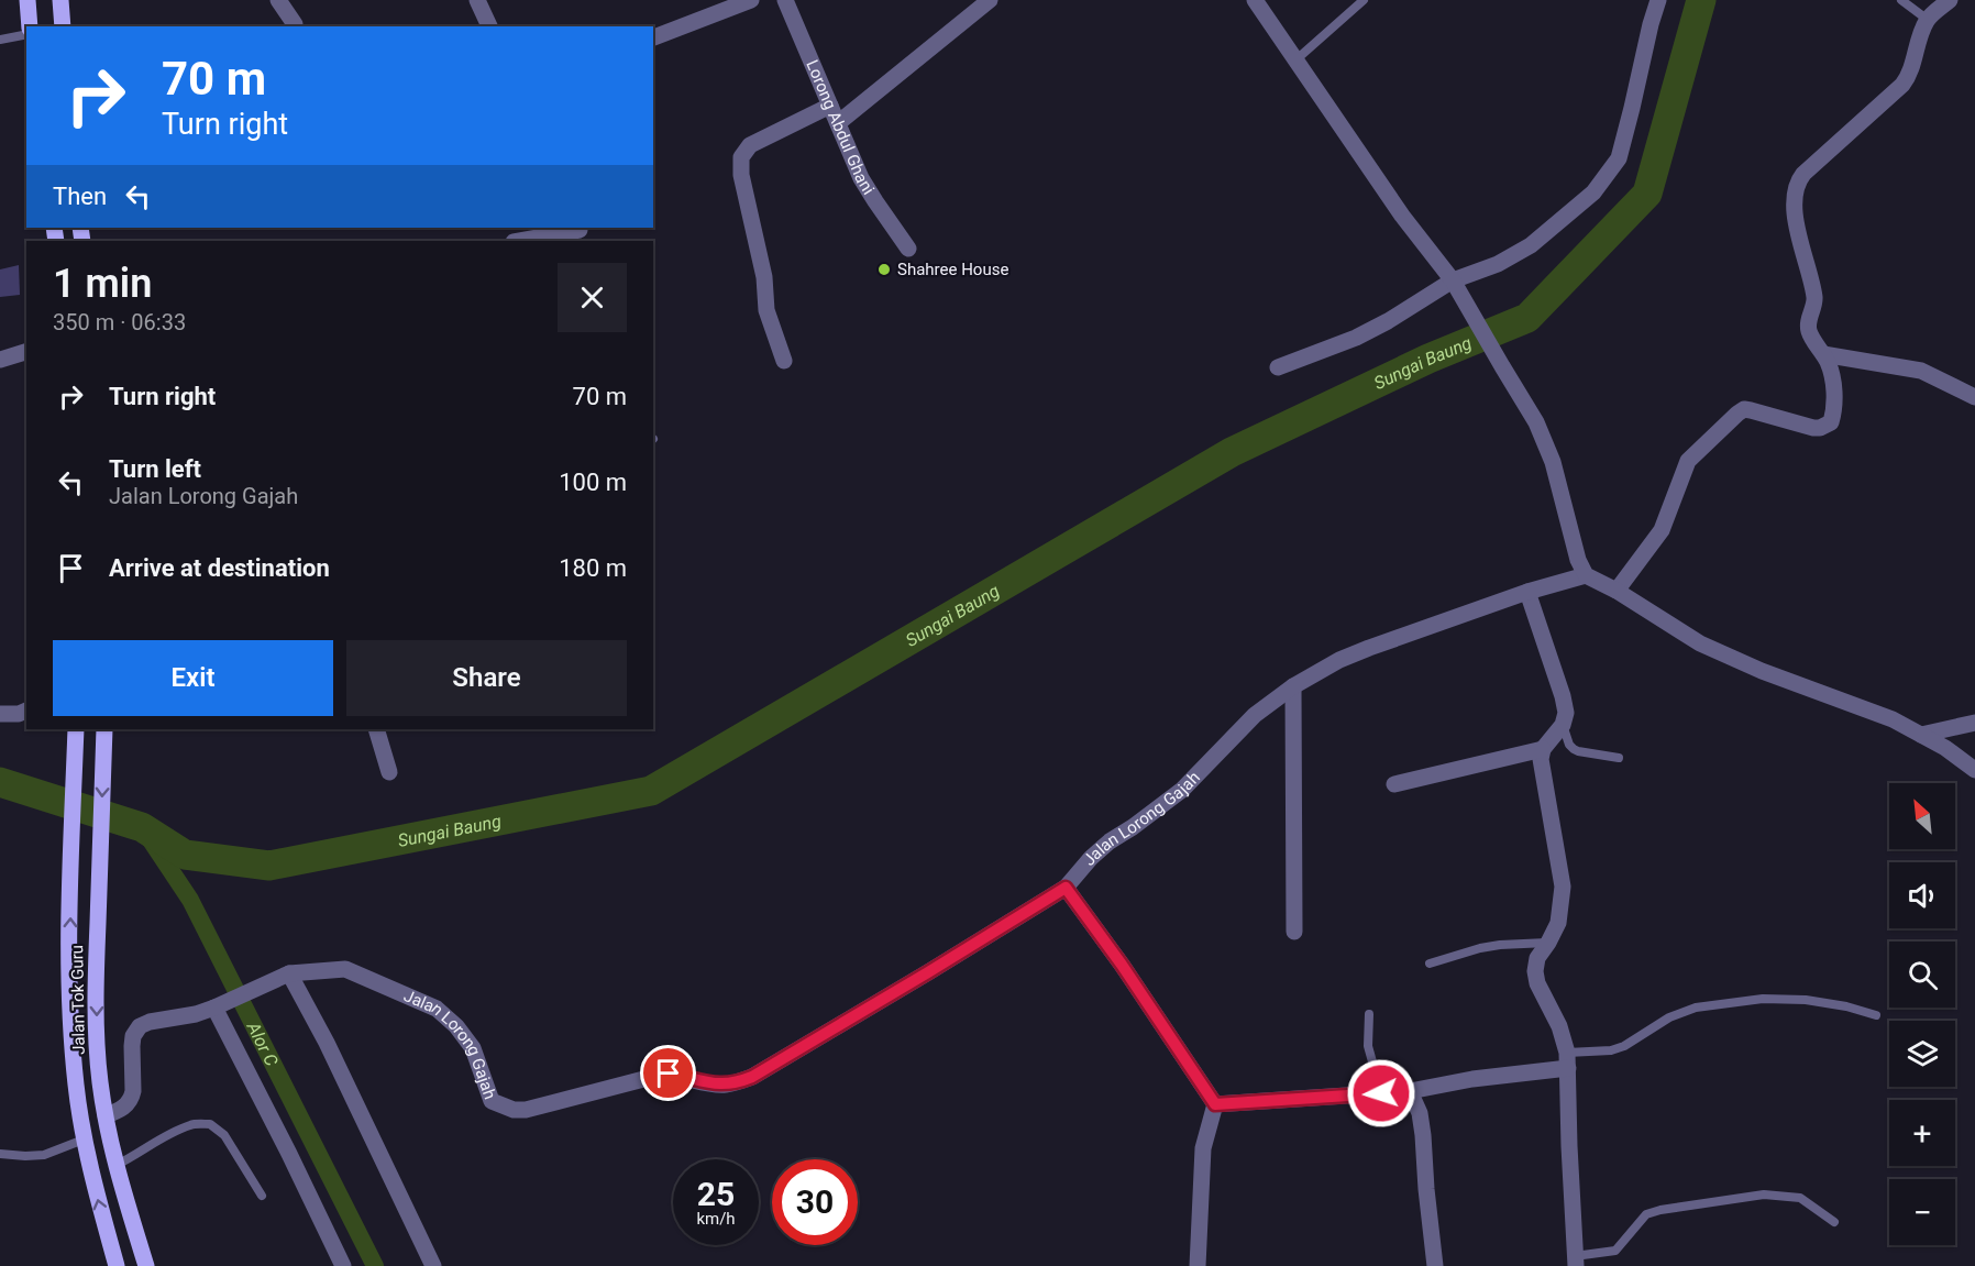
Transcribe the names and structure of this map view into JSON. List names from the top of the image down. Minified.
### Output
{"streets":{"main road":["Jalan Tok Guru"],"street":["Lorong Abdul Ghani","Jalan Lorong Gajah"]},"crossings":[["Jalan Lorong Gajah","Jalan Tok Guru"]],"water":["Sungai Baung","Alor C"],"places":["Shahree House"],"north":"top left","page":{"turn":["70 m","Turn right"],"then":"Then","heading":["1 min","350 m · 06:33"],"list":[{"name":"Turn right","value":"70 m"},{"name":"Turn left","note":"Jalan Lorong Gajah","value":"100 m"},{"name":"Arrive at destination","value":"180 m"}],"buttons":["Exit","Share"],"map_buttons":["+","−"],"speed":"25 km/h","limit":"30"}}
